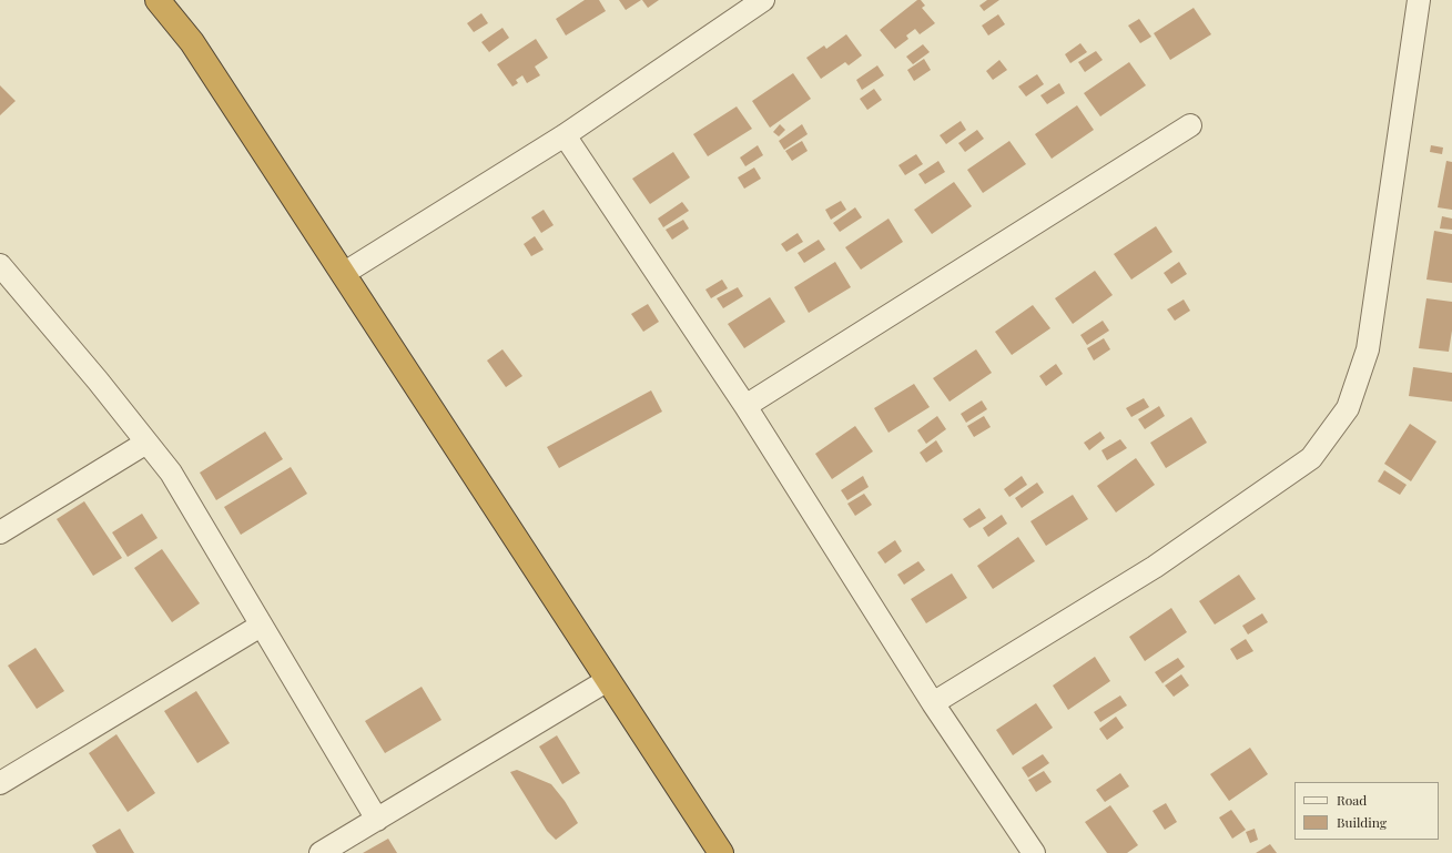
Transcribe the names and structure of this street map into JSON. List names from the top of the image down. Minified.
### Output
{"legend":["Road","Building"]}
